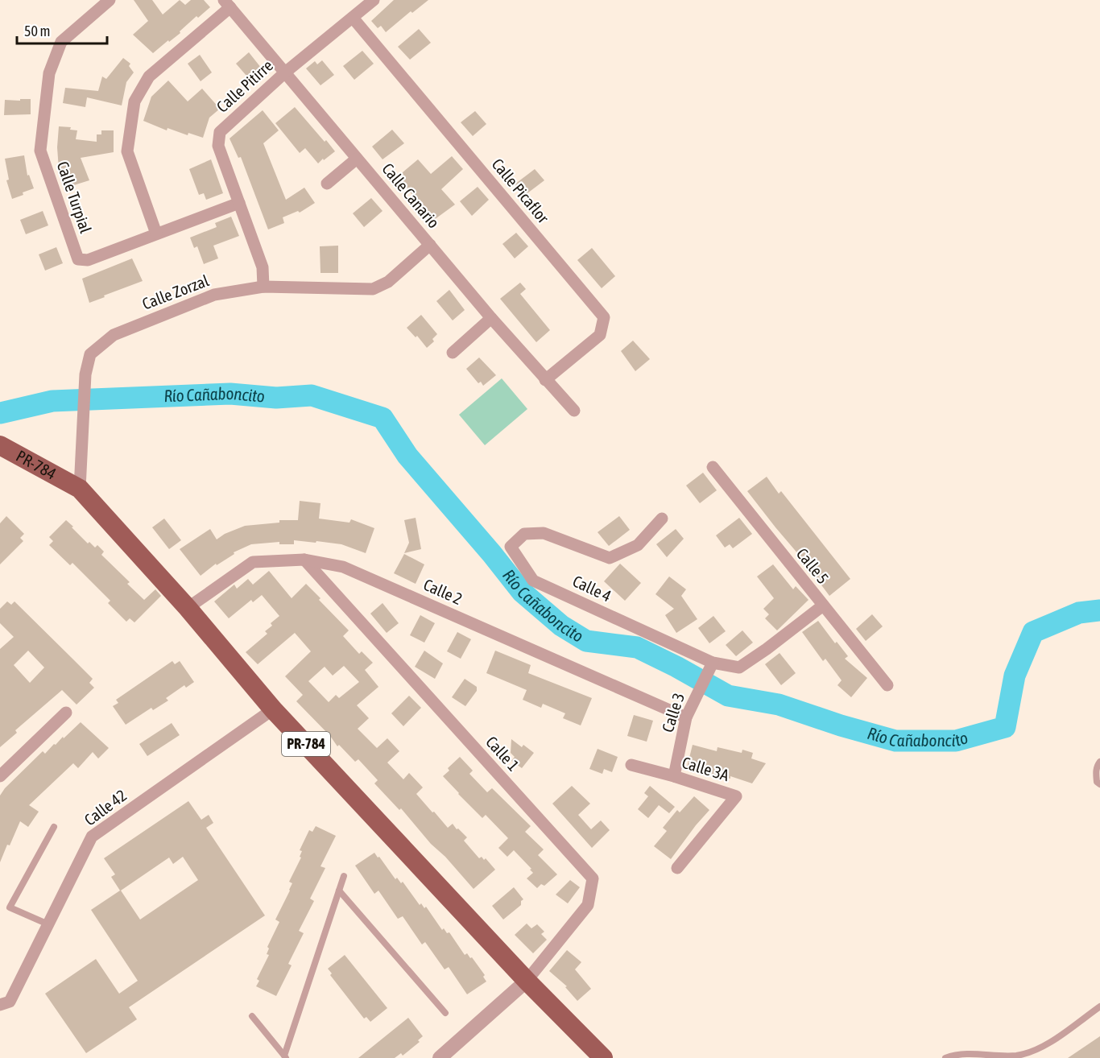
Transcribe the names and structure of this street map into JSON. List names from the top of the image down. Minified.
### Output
{"streets":{"main road":["PR-784"],"street":["Calle Pitirre","Calle Picaflor","Calle Canario","Calle Turpial","Calle Zorzal","Calle 5","Calle 4","Calle 2","Calle 3","Calle 1","Calle 3A","Calle 42"]},"crossings":[["Calle Pitirre","Calle Picaflor"],["Calle Pitirre","Calle Canario"],["Calle Pitirre","Calle Turpial"],["Calle Pitirre","Calle Zorzal"],["Calle Picaflor","Calle Canario"],["Calle Canario","Calle Zorzal"],["Calle Zorzal","PR-784"],["PR-784","Calle 2"],["PR-784","Calle 1"],["PR-784","Calle 42"],["Calle 5","Calle 4"],["Calle 4","Calle 3"],["Calle 2","Calle 3"],["Calle 2","Calle 1"],["Calle 3","Calle 3A"]],"water":["Río Cañaboncito"],"scale_bar":"50 m"}
